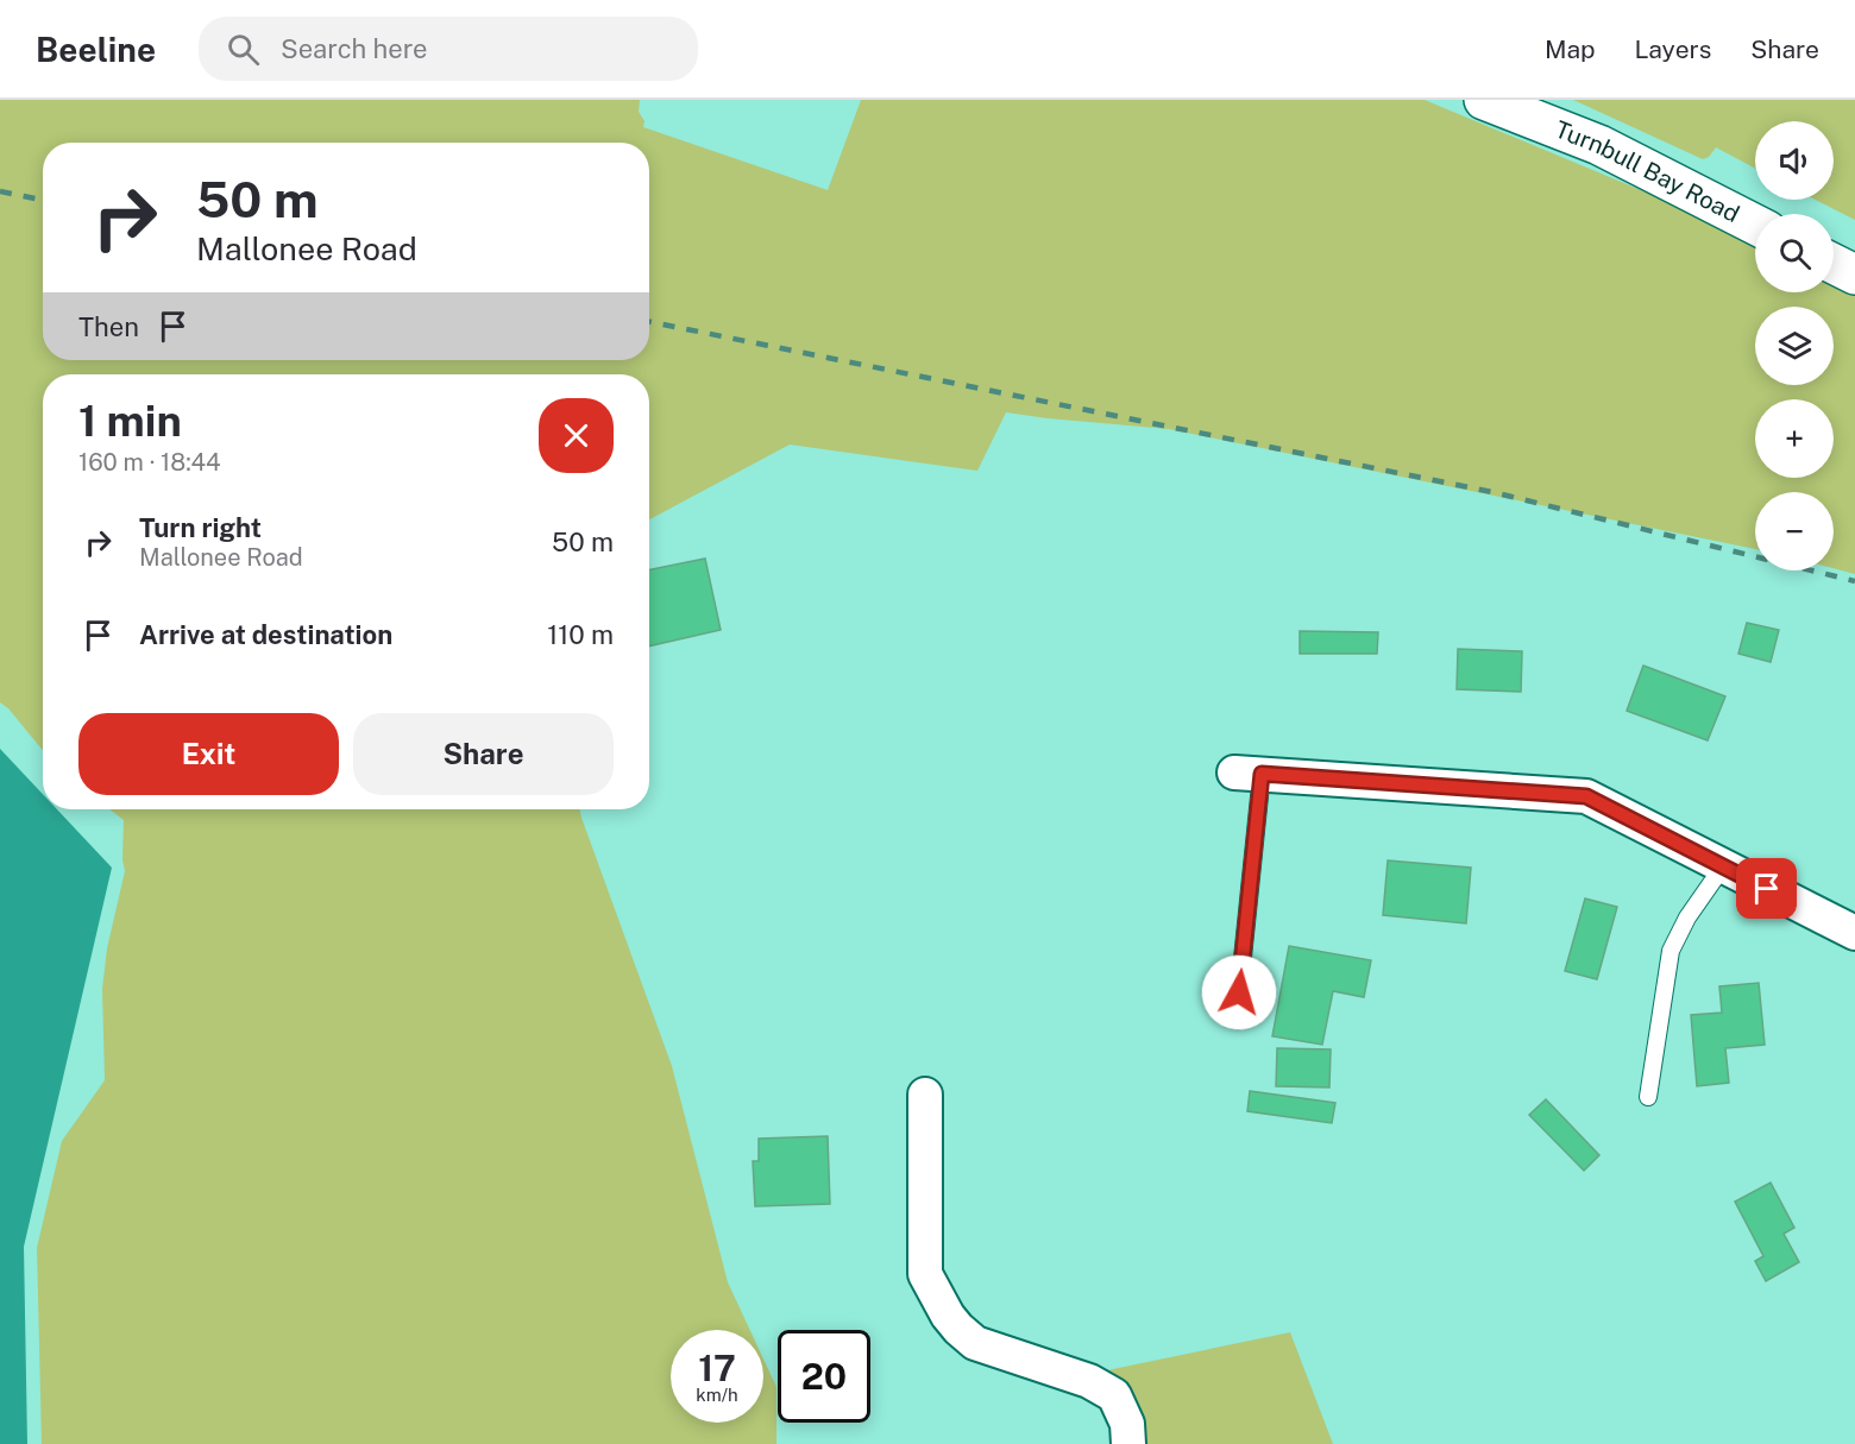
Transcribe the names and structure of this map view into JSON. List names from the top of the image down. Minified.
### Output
{"streets":{"street":["Turnbull Bay Road"]},"page":{"header":"Beeline","search":"Search here","nav":["Map","Layers","Share"],"map_buttons":["+","−"],"turn":["50 m","Mallonee Road"],"then":"Then","heading":["1 min","160 m · 18:44"],"list":[{"name":"Turn right","note":"Mallonee Road","value":"50 m"},{"name":"Arrive at destination","value":"110 m"}],"buttons":["Exit","Share"],"speed":"17 km/h","limit":"20"}}
